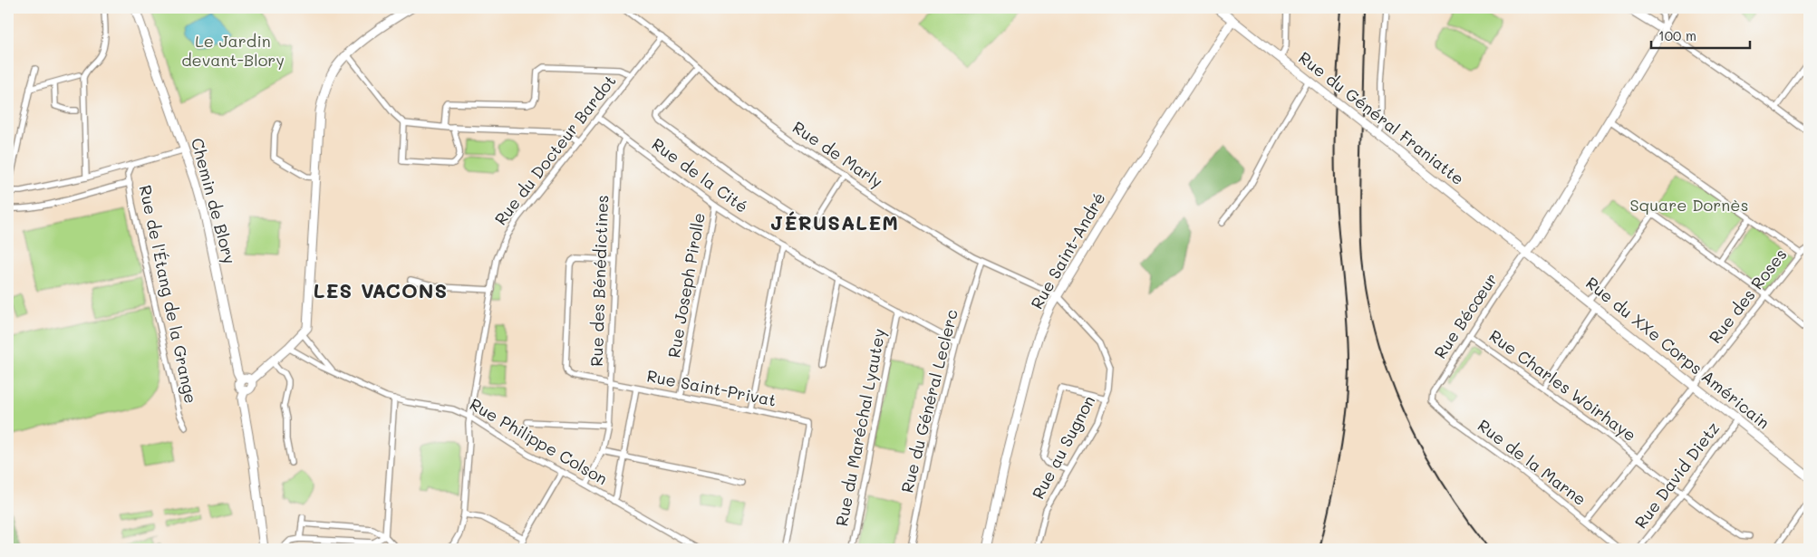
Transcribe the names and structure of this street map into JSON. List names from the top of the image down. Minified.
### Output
{"streets":{"street":["Rue du Général Franiatte","Rue du Docteur Bardot","Rue de Marly","Rue de la Cité","Chemin de Blory","Rue Saint-André","Rue des Bénédictines","Rue Joseph Pirolle","Rue de l'Étang de la Grange","Rue des Roses","Rue Bécœur","Rue du XXe Corps Américain","Rue Charles Woirhaye","Rue Saint-Privat","Rue du Général Leclerc","Rue du Maréchal Lyautey","Rue Philippe Colson","Rue au Sugnon","Rue de la Marne","Rue David Dietz"]},"crossings":[["Rue du Général Franiatte","Rue Saint-André"],["Rue du Général Franiatte","Rue Bécœur"],["Rue du Général Franiatte","Rue du XXe Corps Américain"],["Rue du Docteur Bardot","Rue de Marly"],["Rue du Docteur Bardot","Rue de la Cité"],["Rue du Docteur Bardot","Rue Philippe Colson"],["Rue de Marly","Rue Saint-André"],["Rue de Marly","Rue du Général Leclerc"],["Rue de Marly","Rue au Sugnon"],["Rue de la Cité","Rue des Bénédictines"],["Rue de la Cité","Rue Joseph Pirolle"],["Rue de la Cité","Rue du Général Leclerc"],["Rue de la Cité","Rue du Maréchal Lyautey"],["Rue Saint-André","Rue au Sugnon"],["Rue des Bénédictines","Rue Saint-Privat"],["Rue des Bénédictines","Rue Philippe Colson"],["Rue Joseph Pirolle","Rue Saint-Privat"],["Rue des Roses","Rue du XXe Corps Américain"],["Rue des Roses","Rue Charles Woirhaye"],["Rue des Roses","Rue de la Marne"],["Rue Bécœur","Rue du XXe Corps Américain"],["Rue Bécœur","Rue Charles Woirhaye"],["Rue Bécœur","Rue de la Marne"],["Rue du XXe Corps Américain","Rue David Dietz"],["Rue Charles Woirhaye","Rue David Dietz"]],"districts":["JÉRUSALEM","LES VACONS"],"parks":["Le Jardin devant-Blory","Square Dornès"],"scale_bar":"100 m"}
